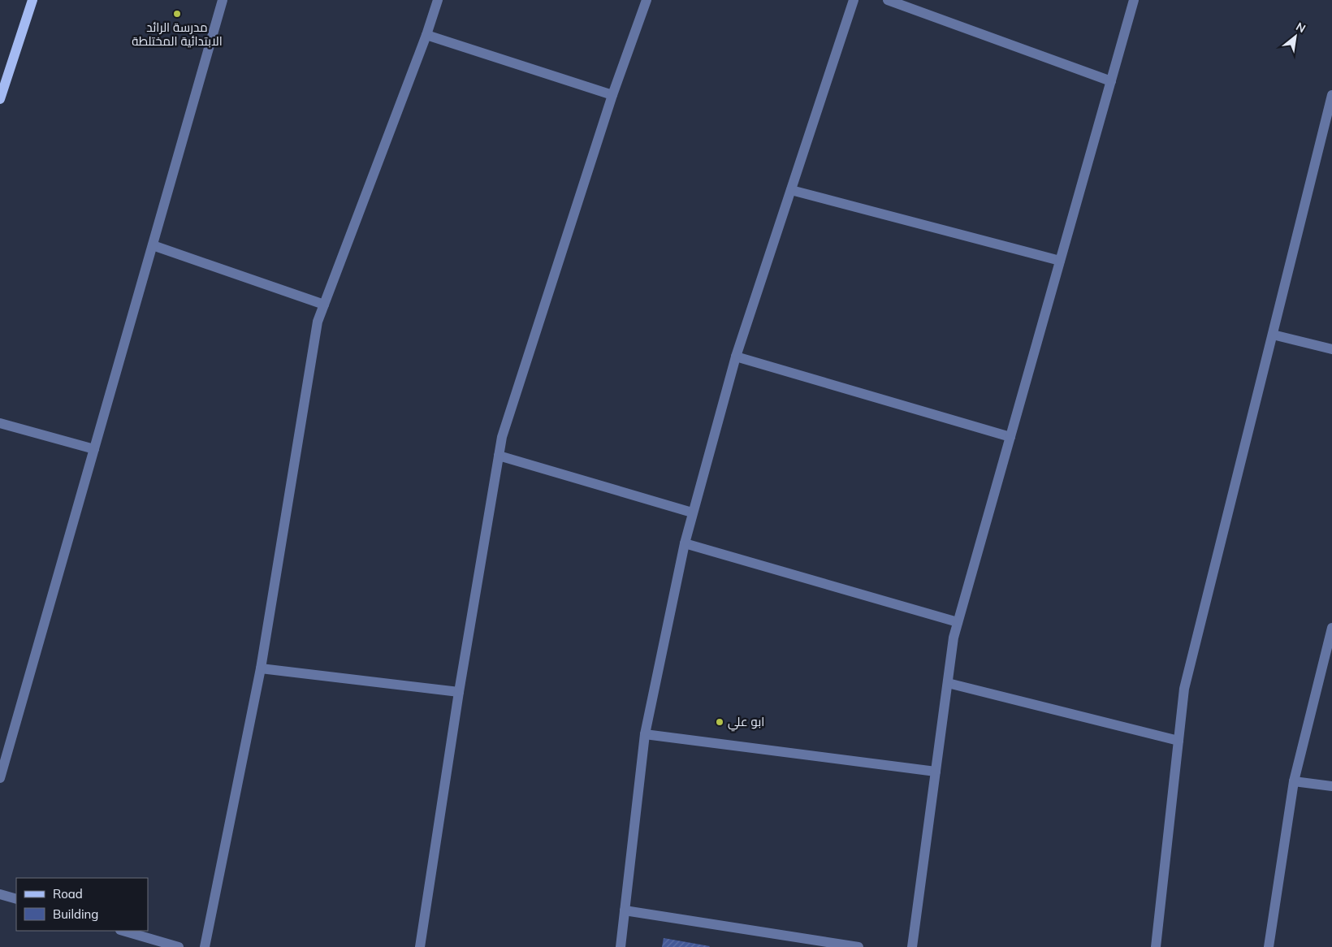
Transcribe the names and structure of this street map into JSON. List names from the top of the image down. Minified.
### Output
{"places":["مدرسة الرائد الابتدائية المختلطة","ابو علي"],"legend":["Road","Building"],"north":"top right"}
